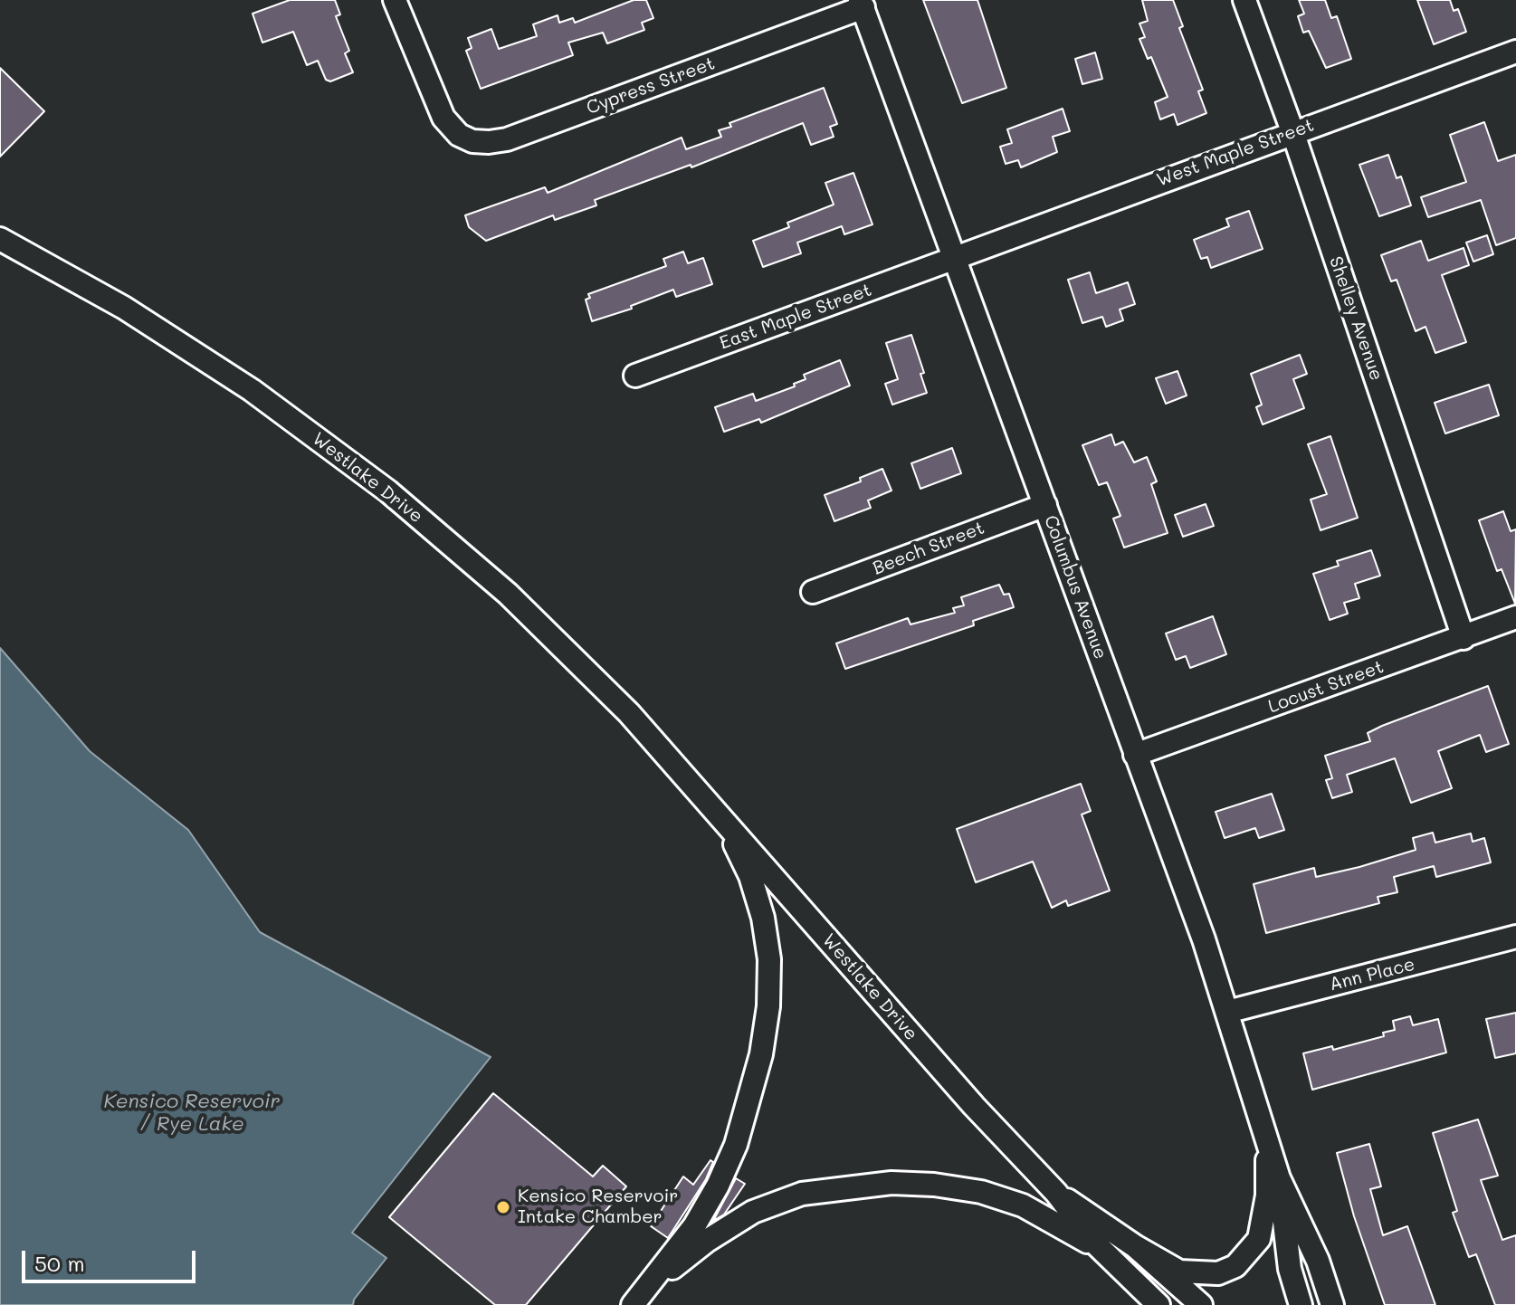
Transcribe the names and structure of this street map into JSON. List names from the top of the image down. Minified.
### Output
{"streets":{"street":["Cypress Street","West Maple Street","East Maple Street","Shelley Avenue","Westlake Drive","Beech Street","Columbus Avenue","Locust Street","Ann Place"]},"crossings":[["Cypress Street","Columbus Avenue"],["West Maple Street","East Maple Street"],["West Maple Street","Shelley Avenue"],["West Maple Street","Columbus Avenue"],["East Maple Street","Columbus Avenue"],["Shelley Avenue","Locust Street"],["Beech Street","Columbus Avenue"],["Columbus Avenue","Locust Street"],["Columbus Avenue","Ann Place"]],"water":["Kensico Reservoir / Rye Lake"],"places":["Kensico Reservoir Intake Chamber"],"scale_bar":"50 m"}
